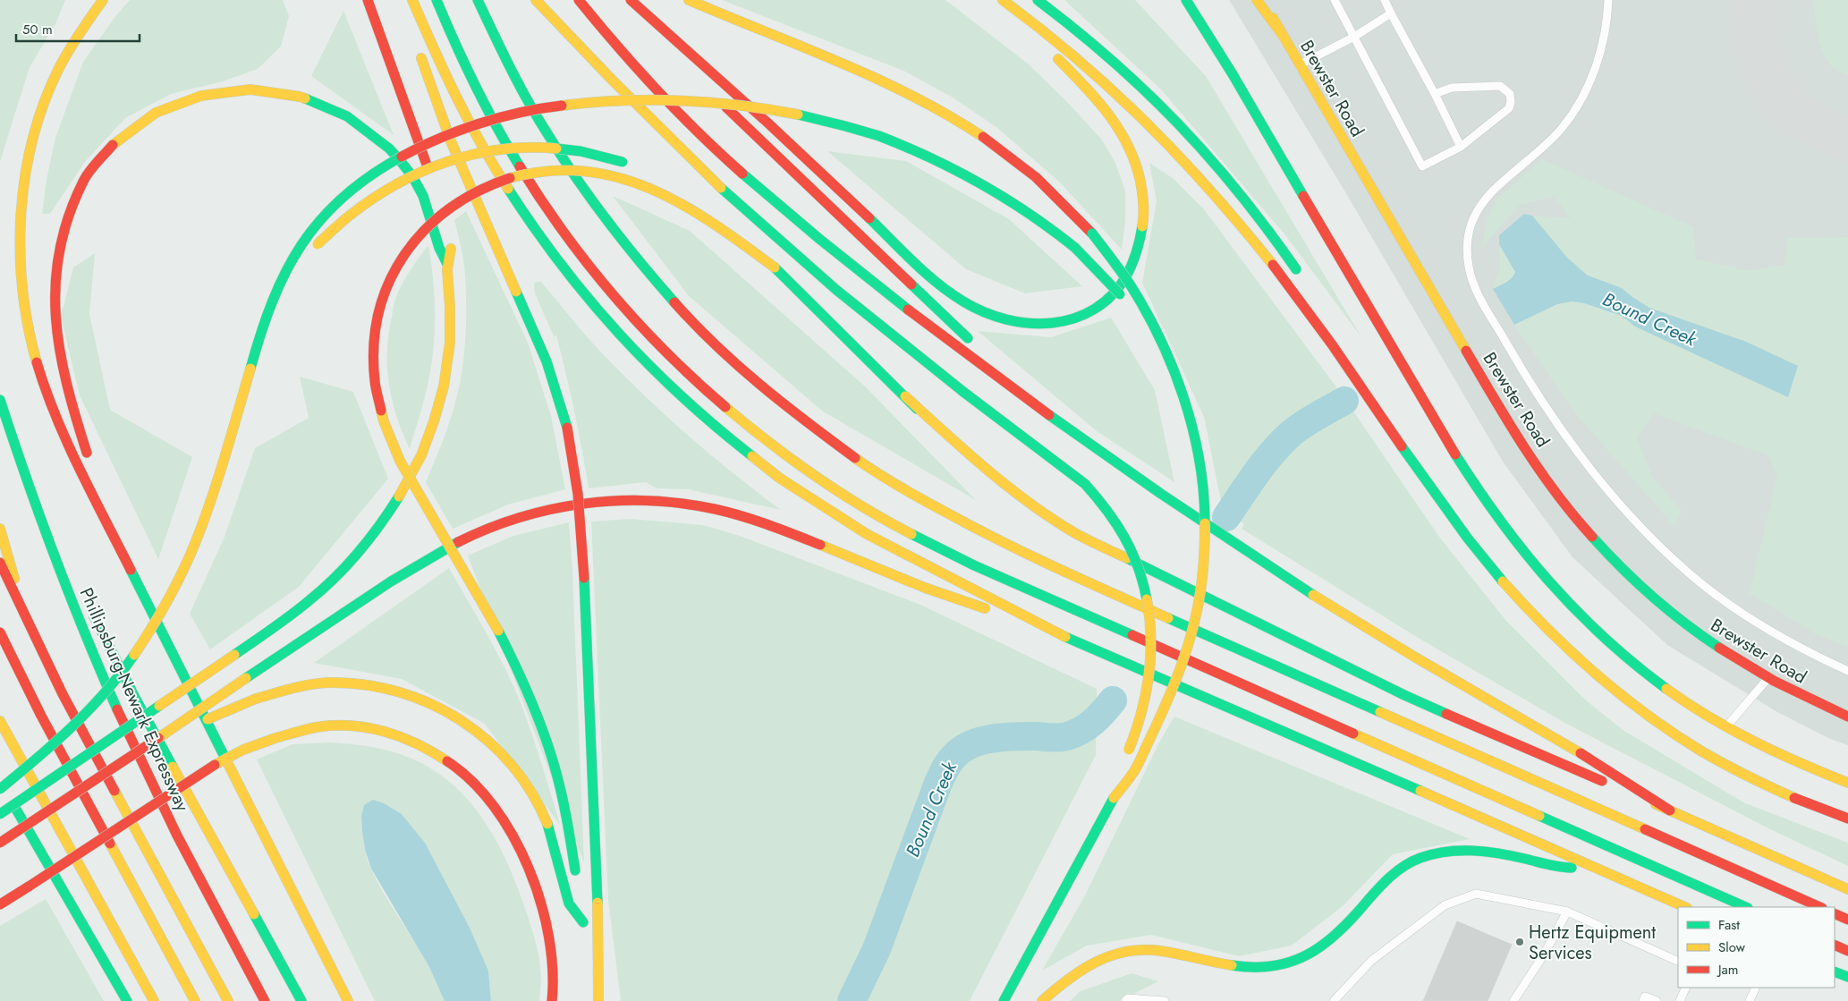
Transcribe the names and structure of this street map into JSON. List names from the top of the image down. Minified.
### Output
{"streets":{"main road":["Brewster Road","Phillipsburg-Newark Expressway"]},"water":["Bound Creek"],"places":["Hertz Equipment Services"],"legend":["Fast","Slow","Jam"],"scale_bar":"50 m"}
